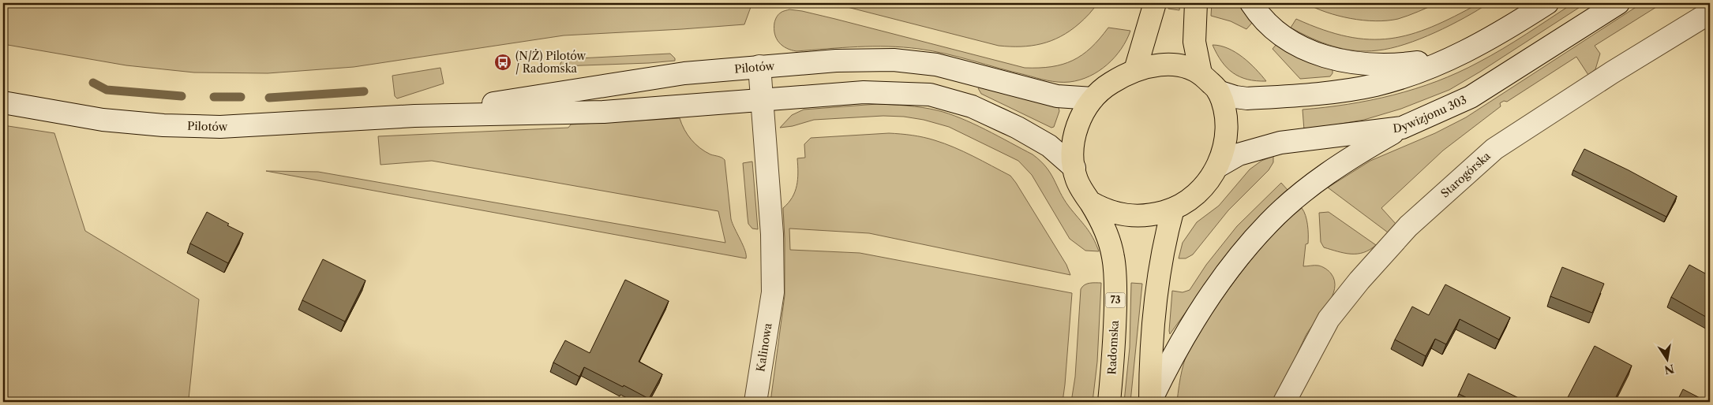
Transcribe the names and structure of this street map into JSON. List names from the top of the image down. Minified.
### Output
{"streets":{"main road":["Pilotów","Dywizjonu 303","Starogórska","73","Kalinowa","Radomska"]},"crossings":[["Pilotów","73"],["Pilotów","Kalinowa"],["Dywizjonu 303","73"],["73","Radomska"]],"places":{"bus stop":["(N/Ż) Pilotów / Radomska"]},"north":"bottom"}
